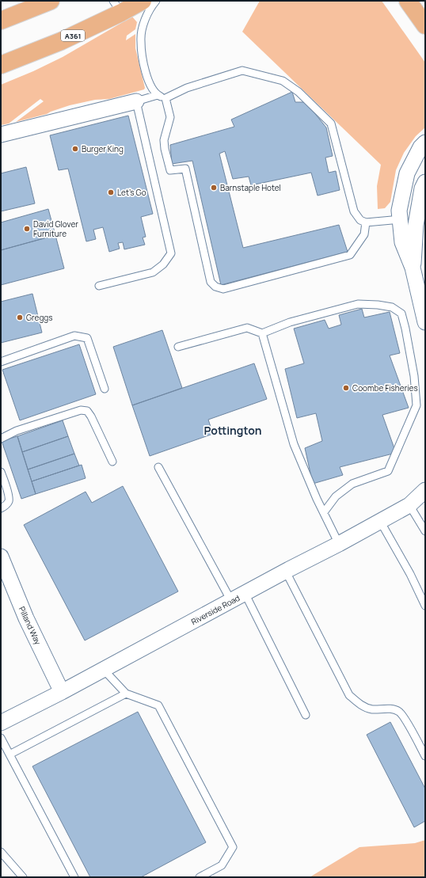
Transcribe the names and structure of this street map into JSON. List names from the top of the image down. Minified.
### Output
{"streets":{"main road":["A361"],"street":["Riverside Road","Pilland Way"]},"crossings":[["Riverside Road","Pilland Way"]],"districts":["Pottington"],"places":["Burger King","Barnstaple Hotel","Let's Go","David Glover Furniture","Greggs","Coombe Fisheries"]}
